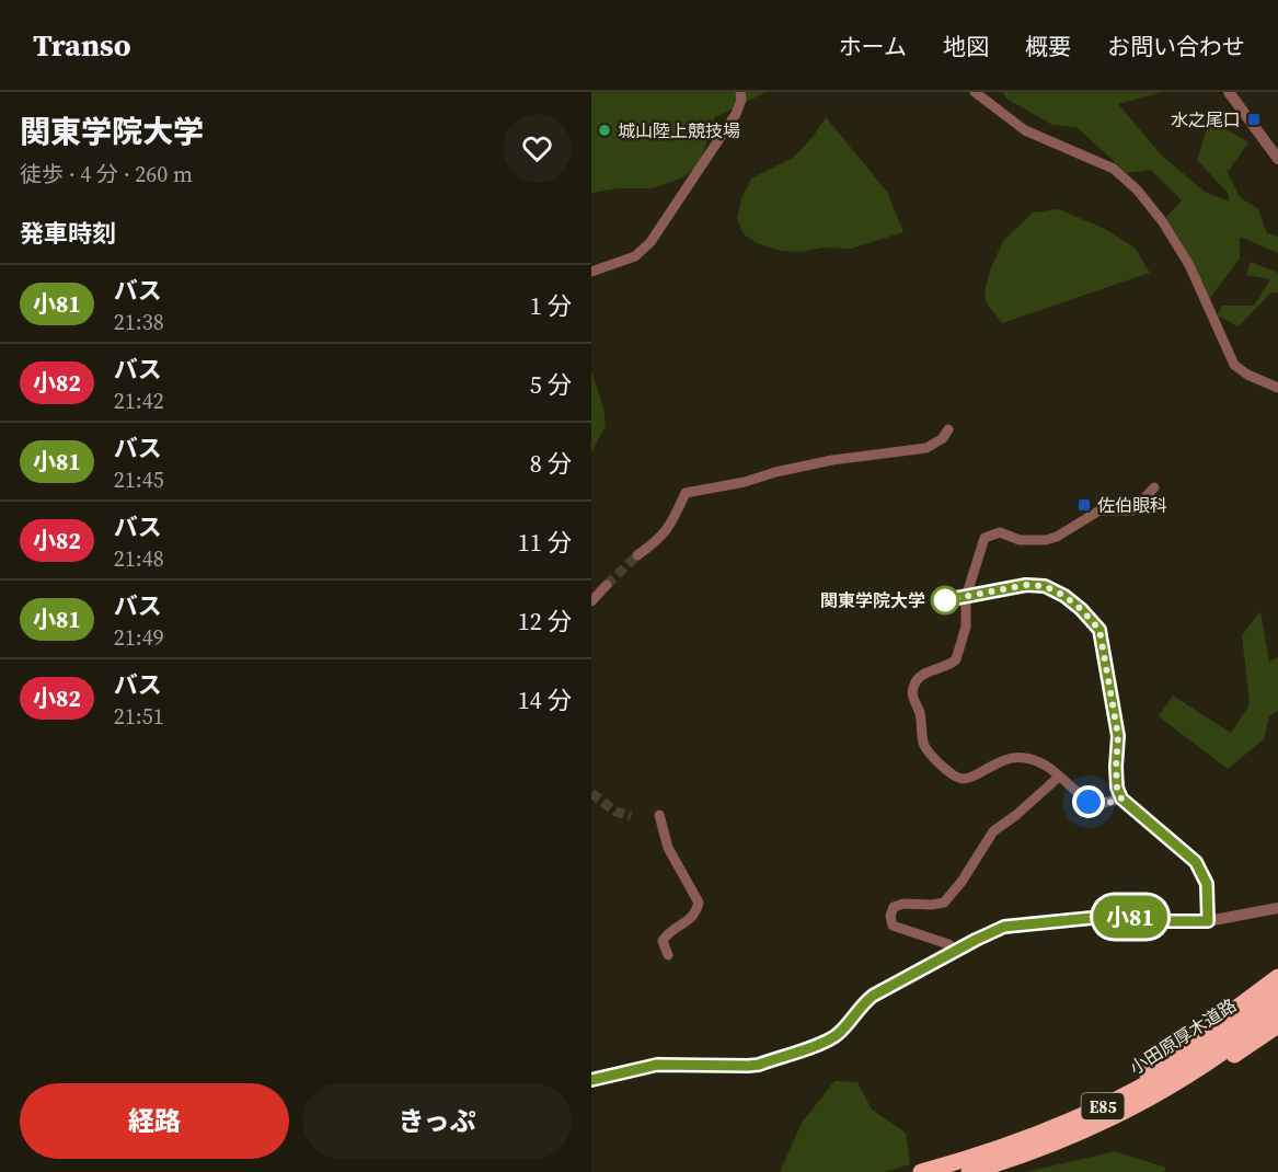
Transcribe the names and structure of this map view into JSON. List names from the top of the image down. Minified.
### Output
{"streets":{"highway":["小田原厚木道路","E85"]},"places":{"transit":["水之尾口","佐伯眼科"],"other":["城山陸上競技場","関東学院大学"]},"lines":["bus line 小81"],"page":{"header":"Transo","nav":["ホーム","地図","概要","お問い合わせ"],"heading":[["関東学院大学","徒歩 · 4 分 · 260 m"],"発車時刻"],"on_map":"小81","list":[{"mark":"小81","name":"バス","note":"21:38","value":"1 分"},{"mark":"小82","name":"バス","note":"21:42","value":"5 分"},{"mark":"小81","name":"バス","note":"21:45","value":"8 分"},{"mark":"小82","name":"バス","note":"21:48","value":"11 分"},{"mark":"小81","name":"バス","note":"21:49","value":"12 分"},{"mark":"小82","name":"バス","note":"21:51","value":"14 分"}],"buttons":["経路","きっぷ"]}}
